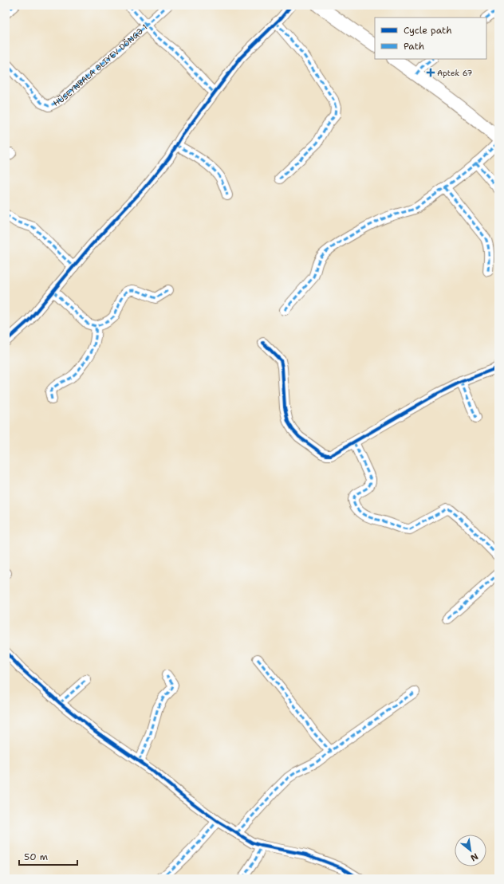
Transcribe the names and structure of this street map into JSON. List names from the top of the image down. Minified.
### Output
{"streets":{"street":["HÜSEYNBALA ƏLIYEV DÖNGƏ 1"]},"places":{"health":["Aptek 67"]},"legend":["Cycle path","Path"],"scale_bar":"50 m","north":"bottom right"}
